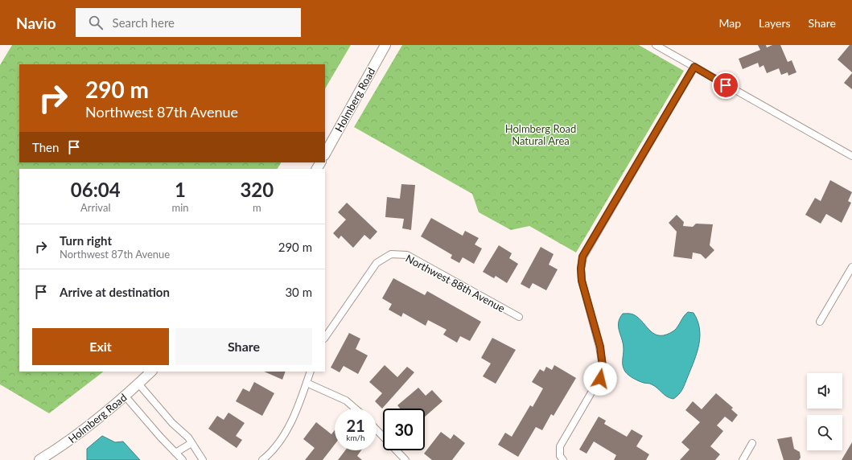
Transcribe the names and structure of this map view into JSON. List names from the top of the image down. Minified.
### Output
{"streets":{"street":["Holmberg Road","Northwest 88th Avenue"]},"parks":["Holmberg Road Natural Area"],"page":{"header":"Navio","search":"Search here","nav":["Map","Layers","Share"],"turn":["290 m","Northwest 87th Avenue"],"then":"Then","eta":["06:04","Arrival","1","min","320","m"],"list":[{"name":"Turn right","note":"Northwest 87th Avenue","value":"290 m"},{"name":"Arrive at destination","value":"30 m"}],"buttons":["Exit","Share"],"speed":"21 km/h","limit":"30"}}
